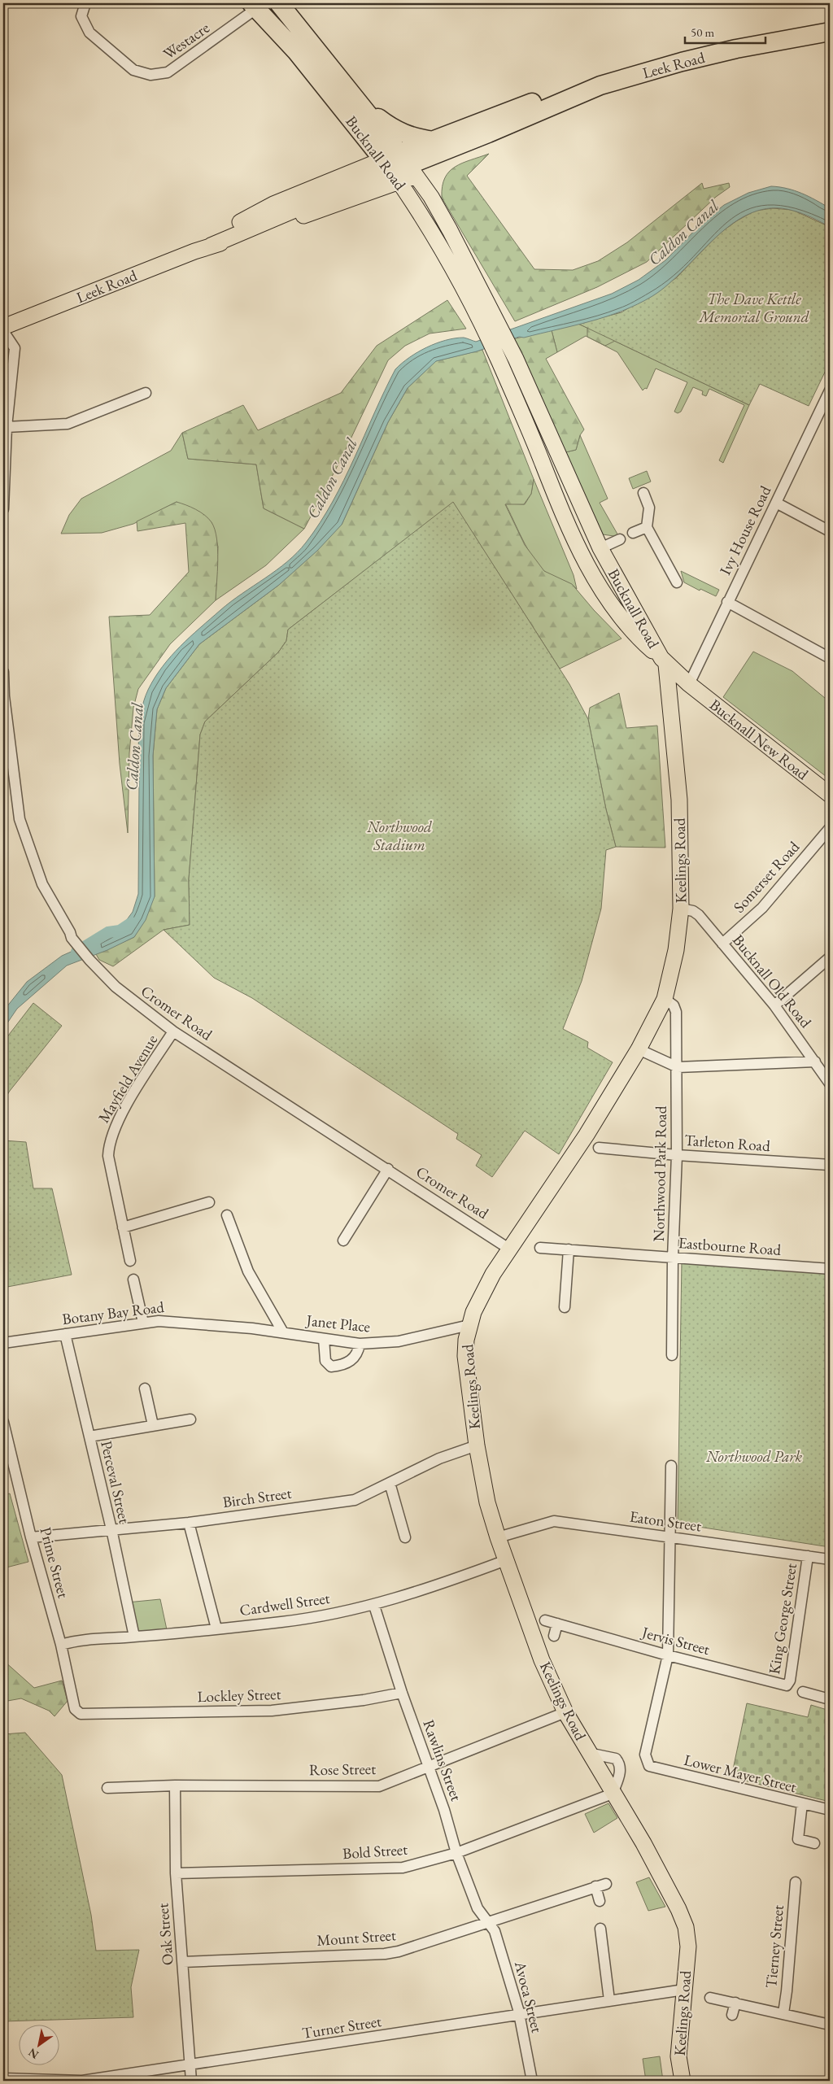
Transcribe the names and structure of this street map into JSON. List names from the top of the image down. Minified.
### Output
{"streets":{"highway":["Leek Road","Bucknall Road"],"main road":["Bucknall New Road","Keelings Road"],"street":["Westacre","Ivy House Road","Somerset Road","Bucknall Old Road","Cromer Road","Mayfield Avenue","Tarleton Road","Northwood Park Road","Eastbourne Road","Botany Bay Road","Janet Place","Perceval Street","Birch Street","Eaton Street","Prime Street","Cardwell Street","King George Street","Jervis Street","Lockley Street","Rawlins Street","Rose Street","Lower Mayer Street","Bold Street","Oak Street","Mount Street","Tierney Street","Avoca Street","Turner Street"]},"crossings":[["Westacre","Bucknall Road"],["Leek Road","Bucknall Road"],["Bucknall Road","Bucknall New Road"],["Bucknall Road","Keelings Road"],["Ivy House Road","Bucknall New Road"],["Bucknall New Road","Keelings Road"],["Keelings Road","Bucknall Old Road"],["Keelings Road","Cromer Road"],["Keelings Road","Northwood Park Road"],["Keelings Road","Janet Place"],["Keelings Road","Birch Street"],["Keelings Road","Eaton Street"],["Keelings Road","Cardwell Street"],["Keelings Road","Rose Street"],["Keelings Road","Bold Street"],["Keelings Road","Turner Street"],["Somerset Road","Bucknall Old Road"],["Cromer Road","Mayfield Avenue"],["Tarleton Road","Northwood Park Road"],["Northwood Park Road","Eastbourne Road"],["Botany Bay Road","Janet Place"],["Botany Bay Road","Perceval Street"],["Perceval Street","Birch Street"],["Perceval Street","Cardwell Street"],["Birch Street","Prime Street"],["Eaton Street","King George Street"],["Prime Street","Cardwell Street"],["Prime Street","Lockley Street"],["Cardwell Street","Rawlins Street"],["King George Street","Jervis Street"],["Jervis Street","Lower Mayer Street"],["Lockley Street","Rawlins Street"],["Rawlins Street","Rose Street"],["Rawlins Street","Bold Street"],["Rawlins Street","Mount Street"],["Rawlins Street","Avoca Street"],["Rose Street","Oak Street"],["Bold Street","Oak Street"],["Oak Street","Mount Street"],["Oak Street","Turner Street"],["Mount Street","Avoca Street"],["Avoca Street","Turner Street"]],"water":["Caldon Canal"],"parks":["The Dave Kettle Memorial Ground","Northwood Stadium","Northwood Park"],"scale_bar":"50 m","north":"bottom left"}
